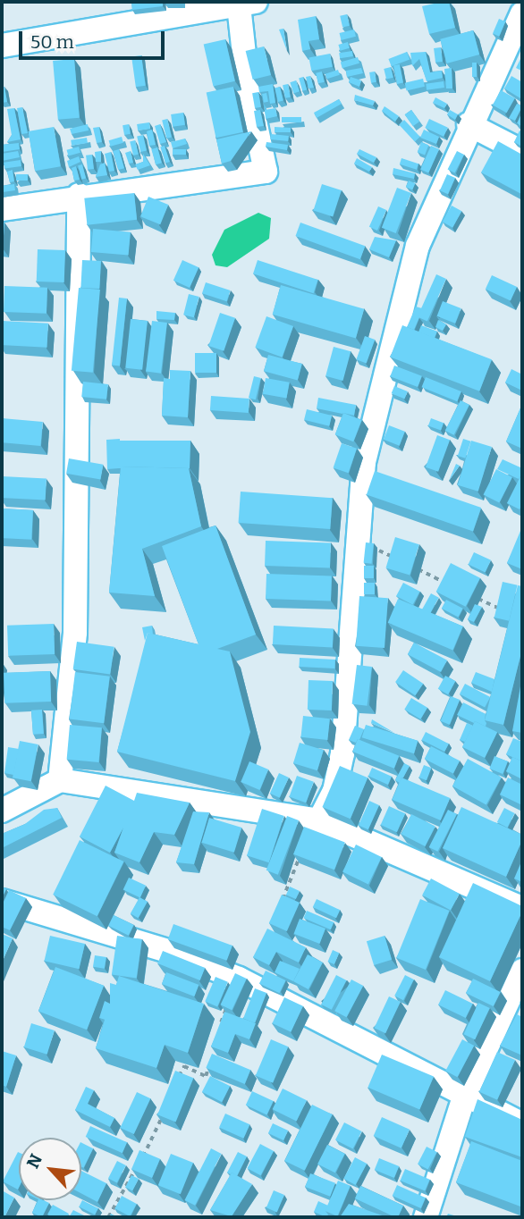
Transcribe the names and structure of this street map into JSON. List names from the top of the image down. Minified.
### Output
{"scale_bar":"50 m","north":"top left"}
